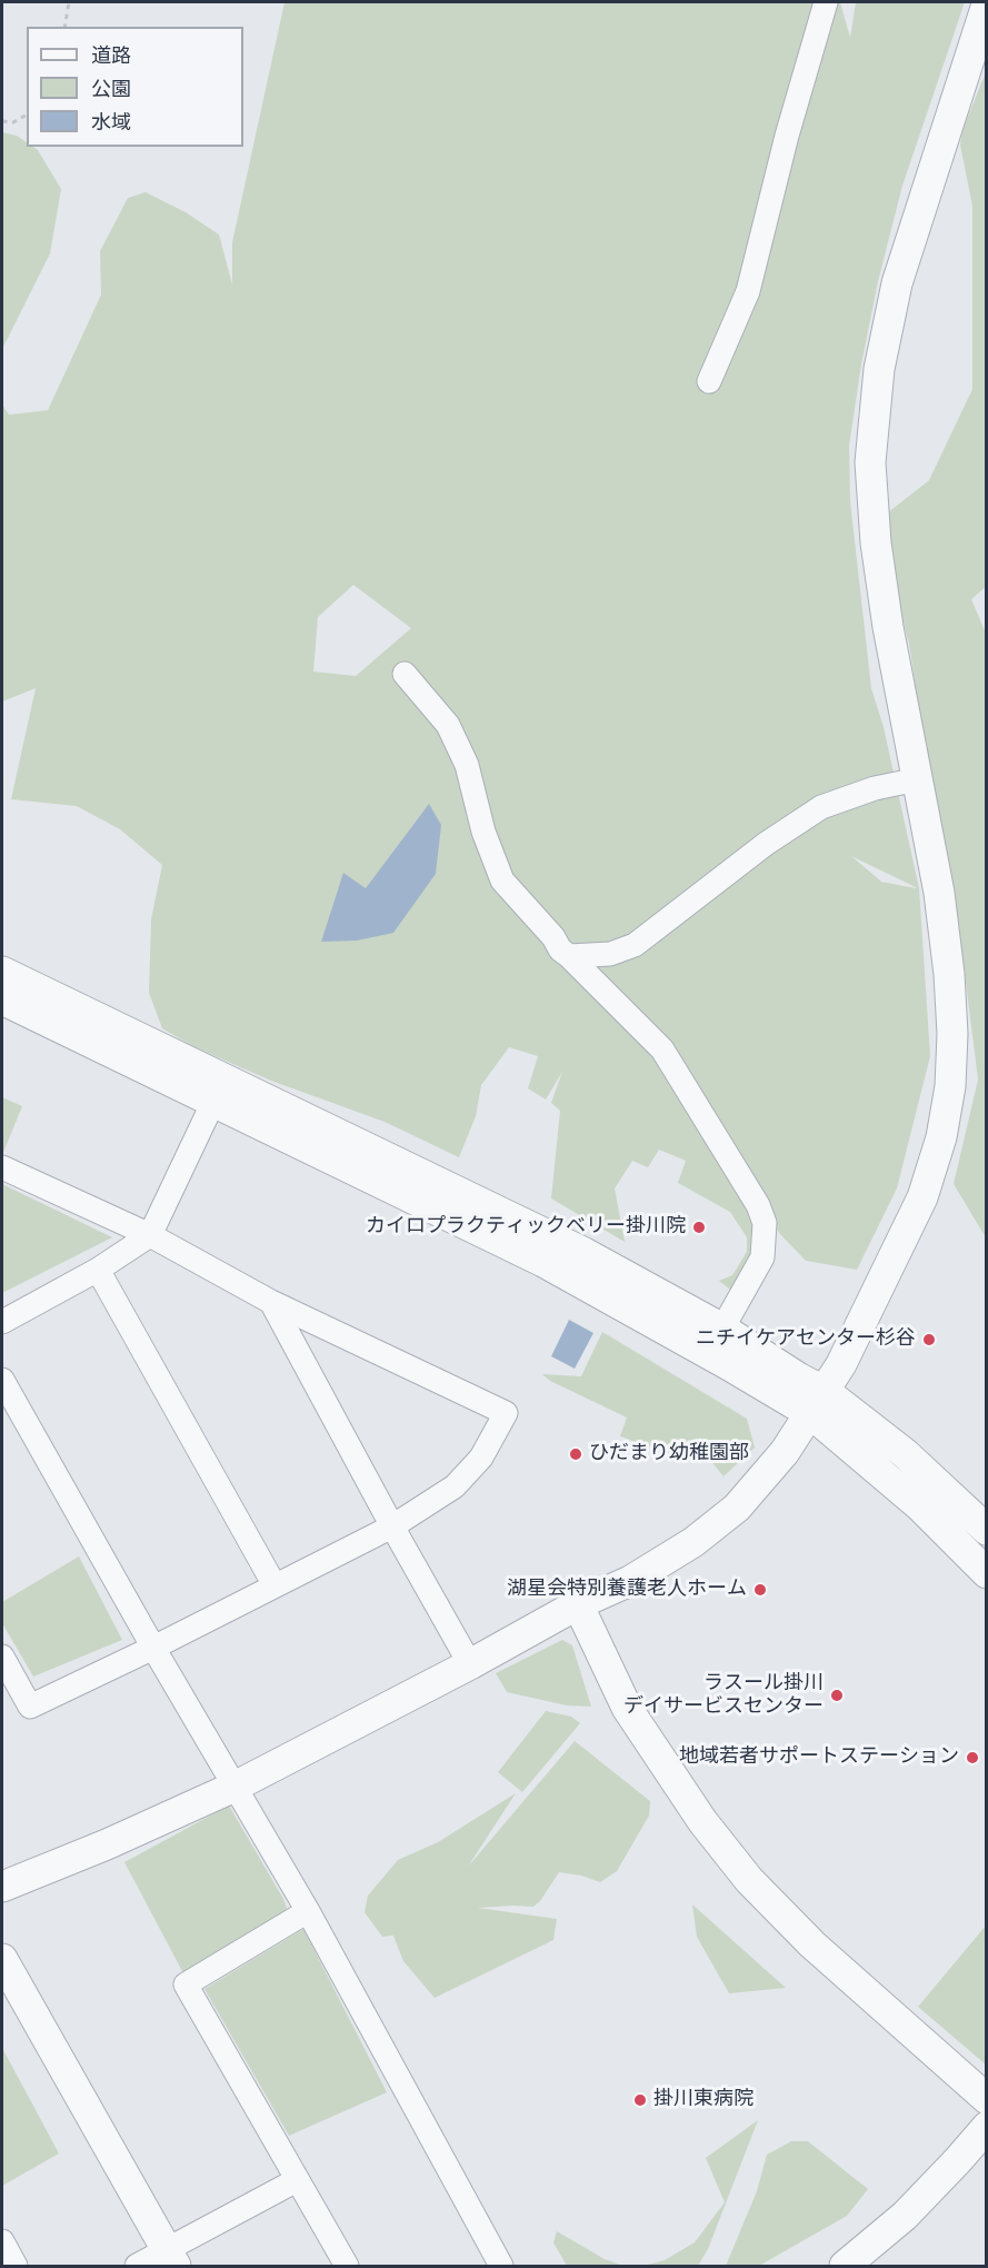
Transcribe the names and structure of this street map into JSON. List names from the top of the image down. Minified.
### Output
{"places":["カイロプラクティックベリー掛川院","ニチイケアセンター杉谷","ひだまり幼稚園部","湖星会特別養護老人ホーム","ラスール掛川 デイサービスセンター","地域若者サポートステーション","掛川東病院"],"legend":["道路","公園","水域"]}
